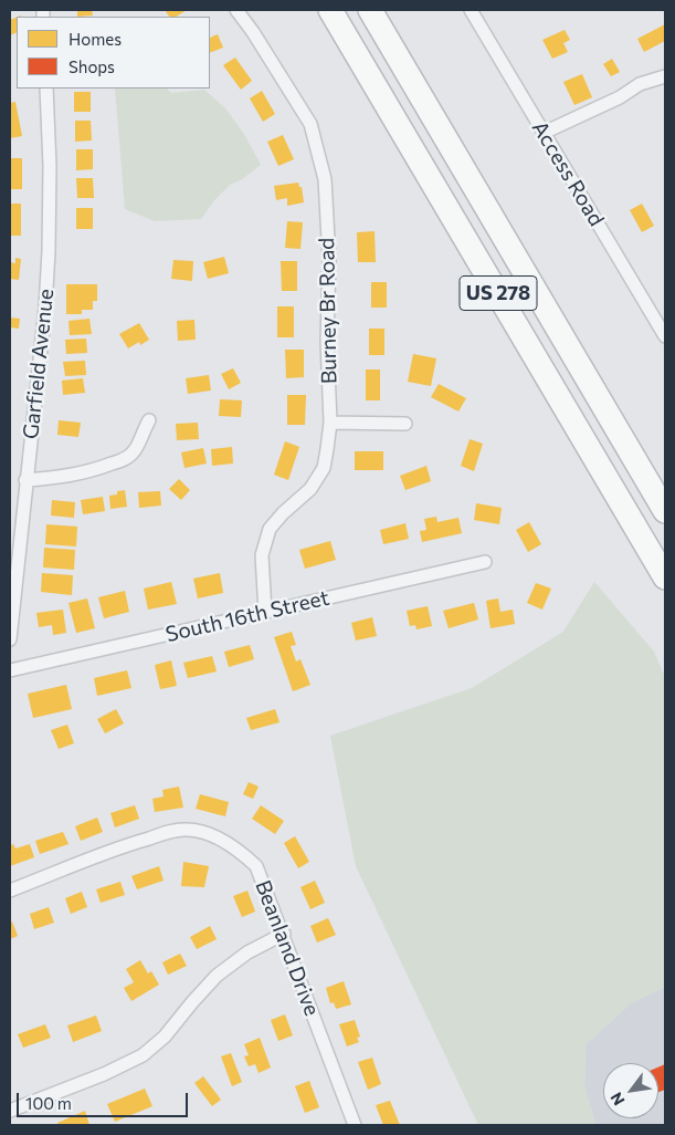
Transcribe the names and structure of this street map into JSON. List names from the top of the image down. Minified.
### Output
{"streets":{"highway":["US 278"],"street":["Access Road","Burney Br Road","Garfield Avenue","South 16th Street","Beanland Drive"]},"crossings":[["Burney Br Road","South 16th Street"]],"legend":["Homes","Shops"],"scale_bar":"100 m","north":"bottom left"}
